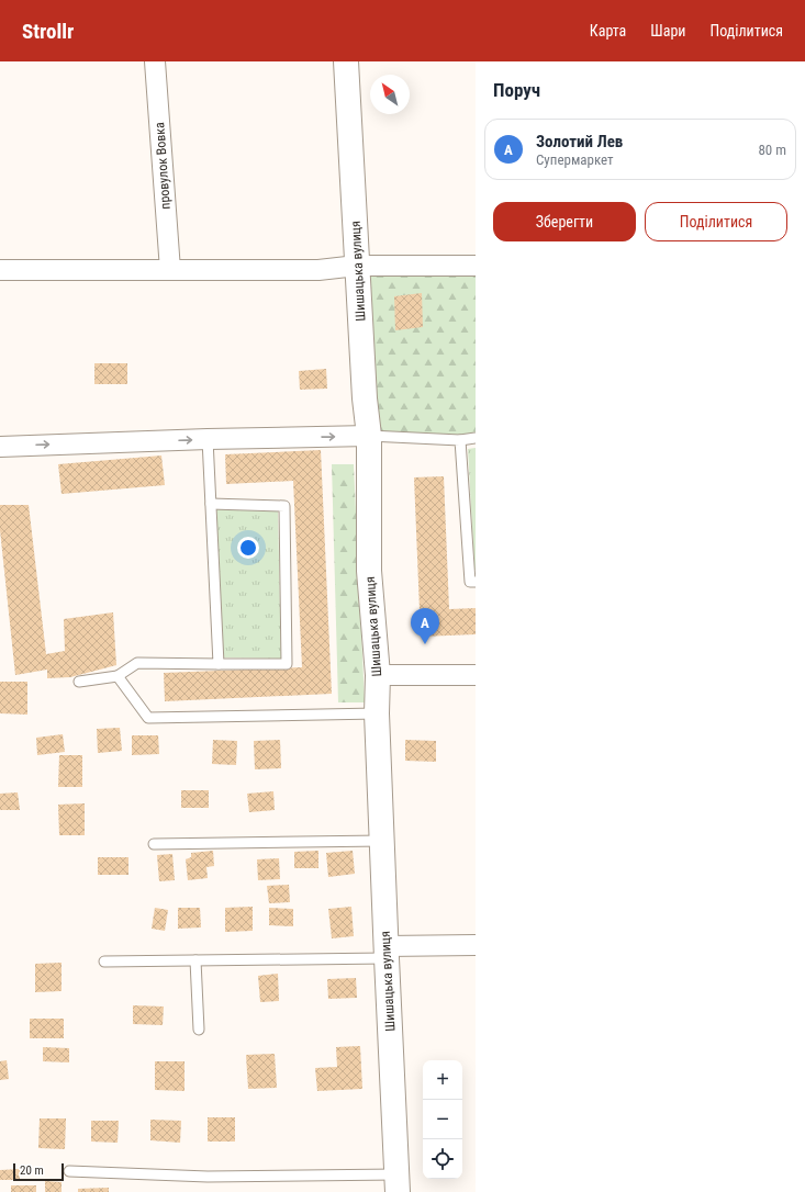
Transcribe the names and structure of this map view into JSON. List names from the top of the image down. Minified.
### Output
{"streets":{"street":["провулок Вовка","Шишацька вулиця"]},"scale_bar":"20 m","north":"top left","page":{"header":"Strollr","nav":["Карта","Шари","Поділитися"],"heading":"Поруч","list":[{"mark":"A","name":"Золотий Лев","note":"Супермаркет","value":"80 m"}],"buttons":["Зберегти","Поділитися"],"pins":"A","map_buttons":["+","−"],"scale":"20 m"}}
